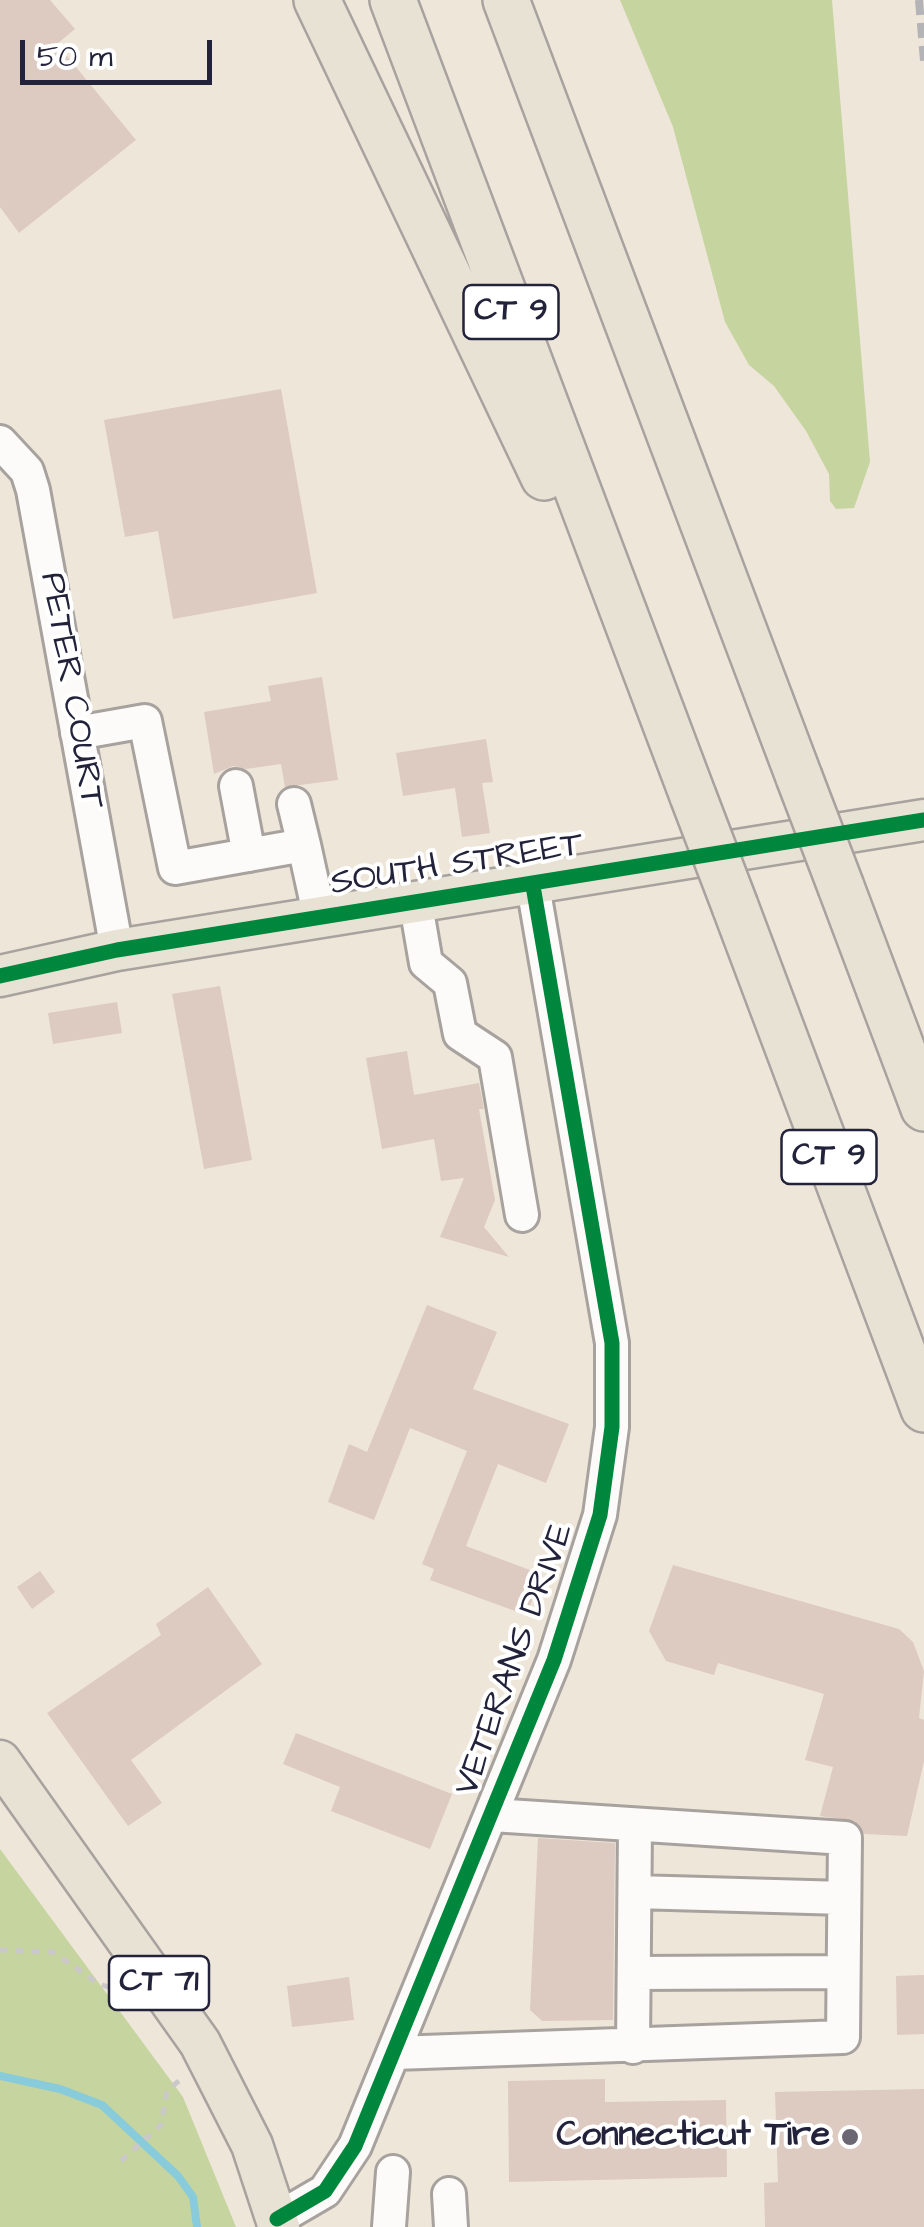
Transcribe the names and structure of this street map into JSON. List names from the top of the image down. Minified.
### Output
{"streets":{"highway":["CT 9"],"main road":["SOUTH STREET","CT 71"],"street":["PETER COURT","VETERANS DRIVE"]},"crossings":[["PETER COURT","SOUTH STREET"],["SOUTH STREET","VETERANS DRIVE"],["VETERANS DRIVE","CT 71"]],"places":["Connecticut Tire"],"scale_bar":"50 m"}
